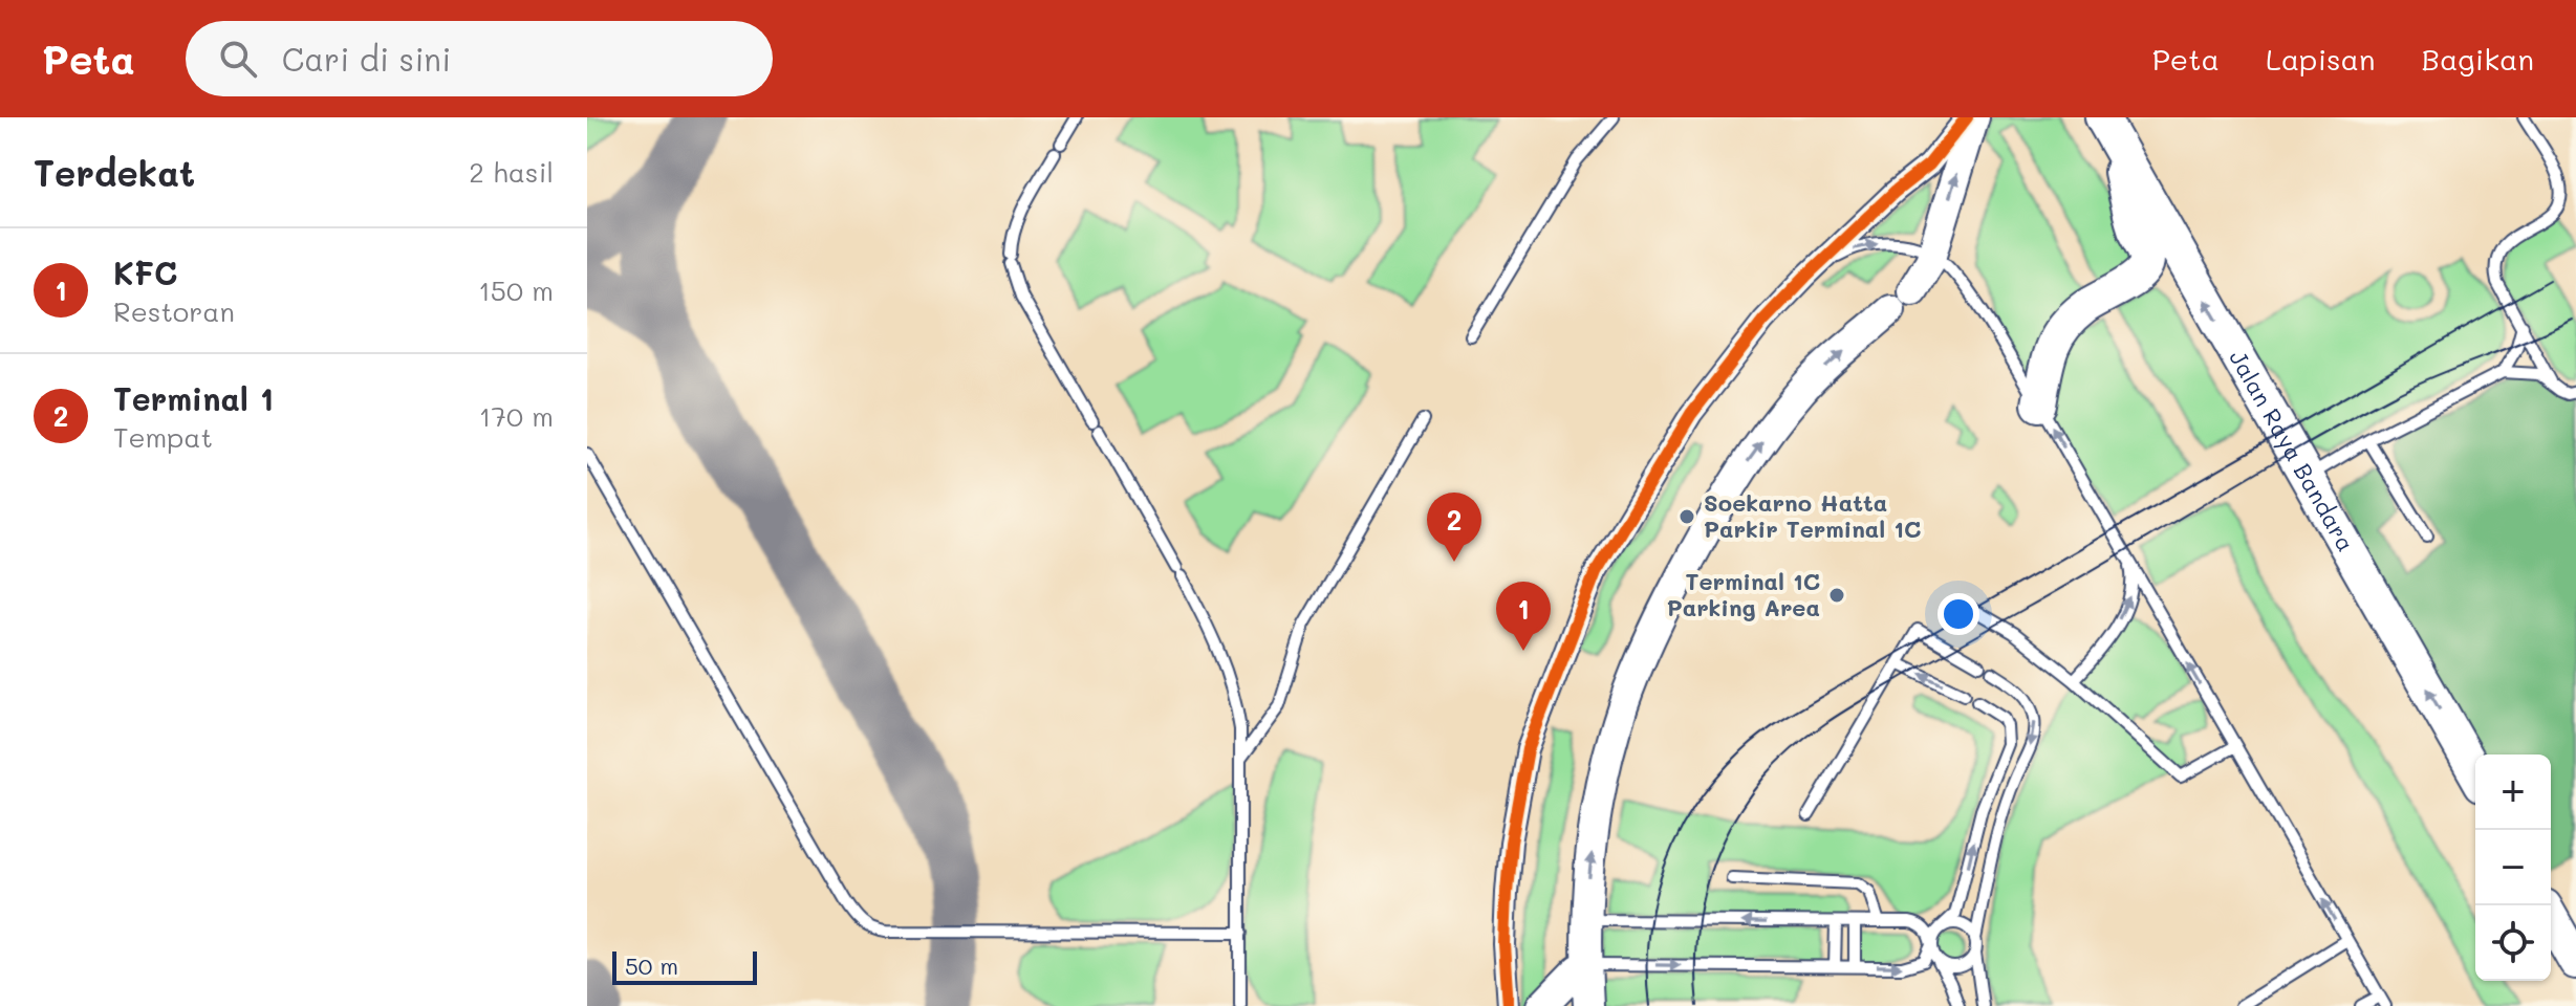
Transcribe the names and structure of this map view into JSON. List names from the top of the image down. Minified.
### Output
{"streets":{"main road":["Jalan Raya Bandara"]},"one_way":["Jalan Raya Bandara"],"places":["Soekarno Hatta Parkir Terminal 1C","Terminal 1C Parking Area"],"scale_bar":"50 m","page":{"header":"Peta","search":"Cari di sini","nav":["Peta","Lapisan","Bagikan"],"heading":["Terdekat","2 hasil"],"list":[{"mark":"1","name":"KFC","note":"Restoran","value":"150 m"},{"mark":"2","name":"Terminal 1","note":"Tempat","value":"170 m"}],"pins":["2","1"],"map_buttons":["+","−"],"scale":"50 m"}}
